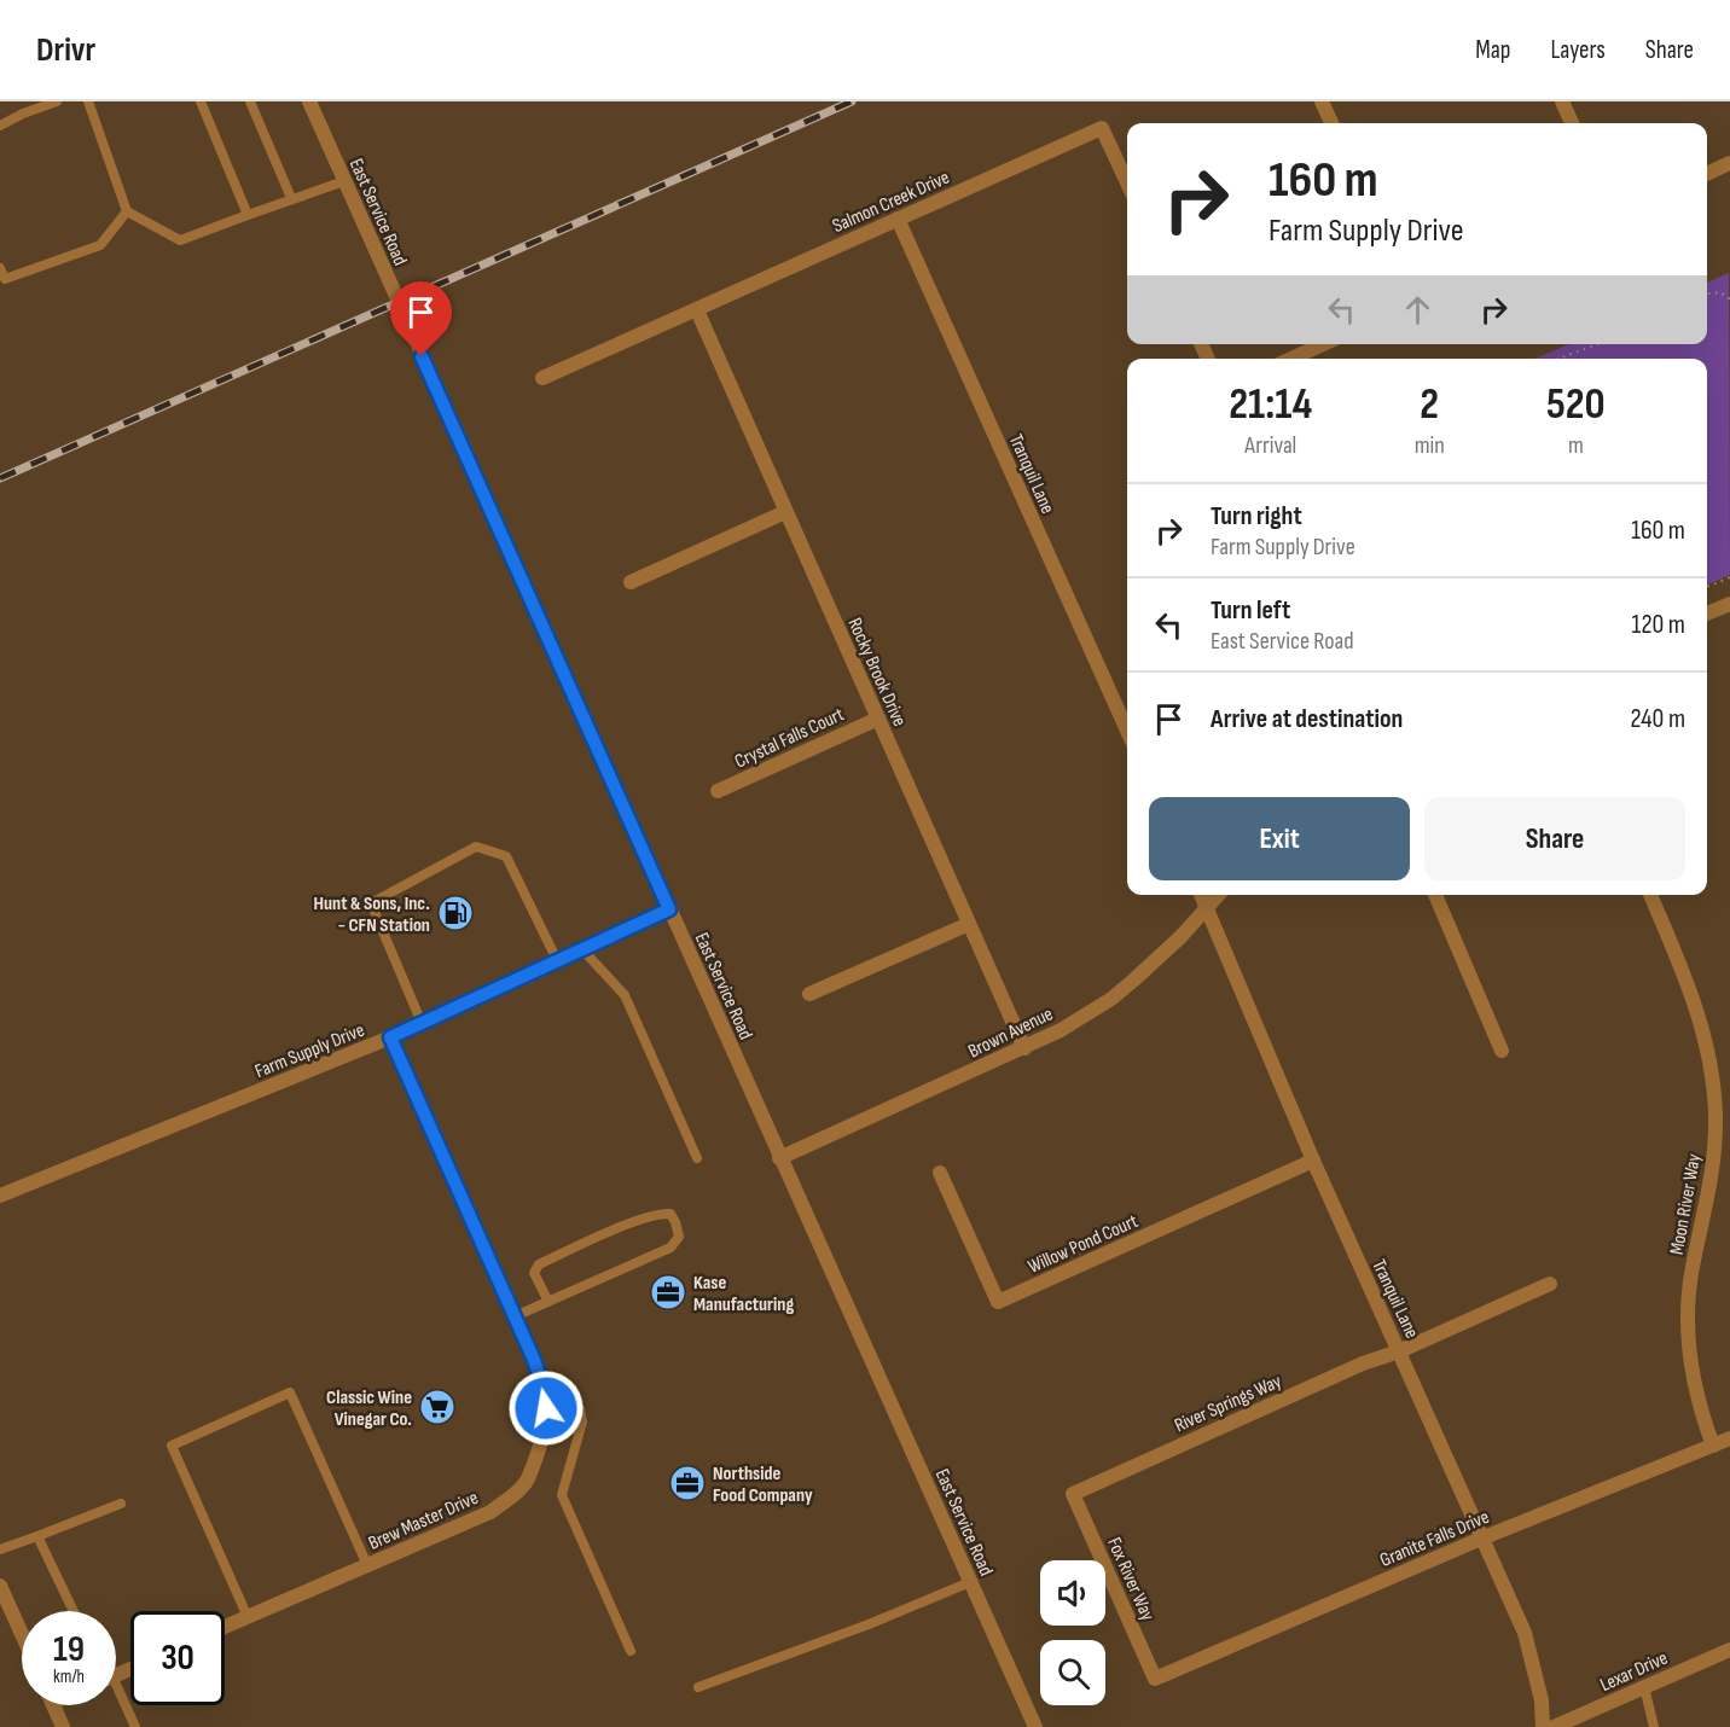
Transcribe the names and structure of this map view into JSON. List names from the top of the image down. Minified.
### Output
{"streets":{"street":["Salmon Creek Drive","East Service Road","Tranquil Lane","Rocky Brook Drive","Crystal Falls Court","Brown Avenue","Farm Supply Drive","Moon River Way","Willow Pond Court","River Springs Way","Brew Master Drive","Granite Falls Drive","Fox River Way","Lexar Drive"]},"crossings":[["Salmon Creek Drive","Tranquil Lane"],["Salmon Creek Drive","Rocky Brook Drive"],["East Service Road","Brown Avenue"],["East Service Road","Farm Supply Drive"],["Tranquil Lane","Brown Avenue"],["Tranquil Lane","Willow Pond Court"],["Tranquil Lane","River Springs Way"],["Tranquil Lane","Granite Falls Drive"],["Rocky Brook Drive","Crystal Falls Court"],["Rocky Brook Drive","Brown Avenue"],["Farm Supply Drive","Brew Master Drive"],["Moon River Way","Granite Falls Drive"],["River Springs Way","Fox River Way"],["Granite Falls Drive","Fox River Way"]],"places":{"fuel station":["Hunt & Sons, Inc. - CFN Station"],"office":["Kase Manufacturing","Northside Food Company"],"supermarket":["Classic Wine Vinegar Co."]},"page":{"header":"Drivr","nav":["Map","Layers","Share"],"turn":["160 m","Farm Supply Drive"],"eta":["21:14","Arrival","2","min","520","m"],"list":[{"name":"Turn right","note":"Farm Supply Drive","value":"160 m"},{"name":"Turn left","note":"East Service Road","value":"120 m"},{"name":"Arrive at destination","value":"240 m"}],"buttons":["Exit","Share"],"speed":"19 km/h","limit":"30"}}
